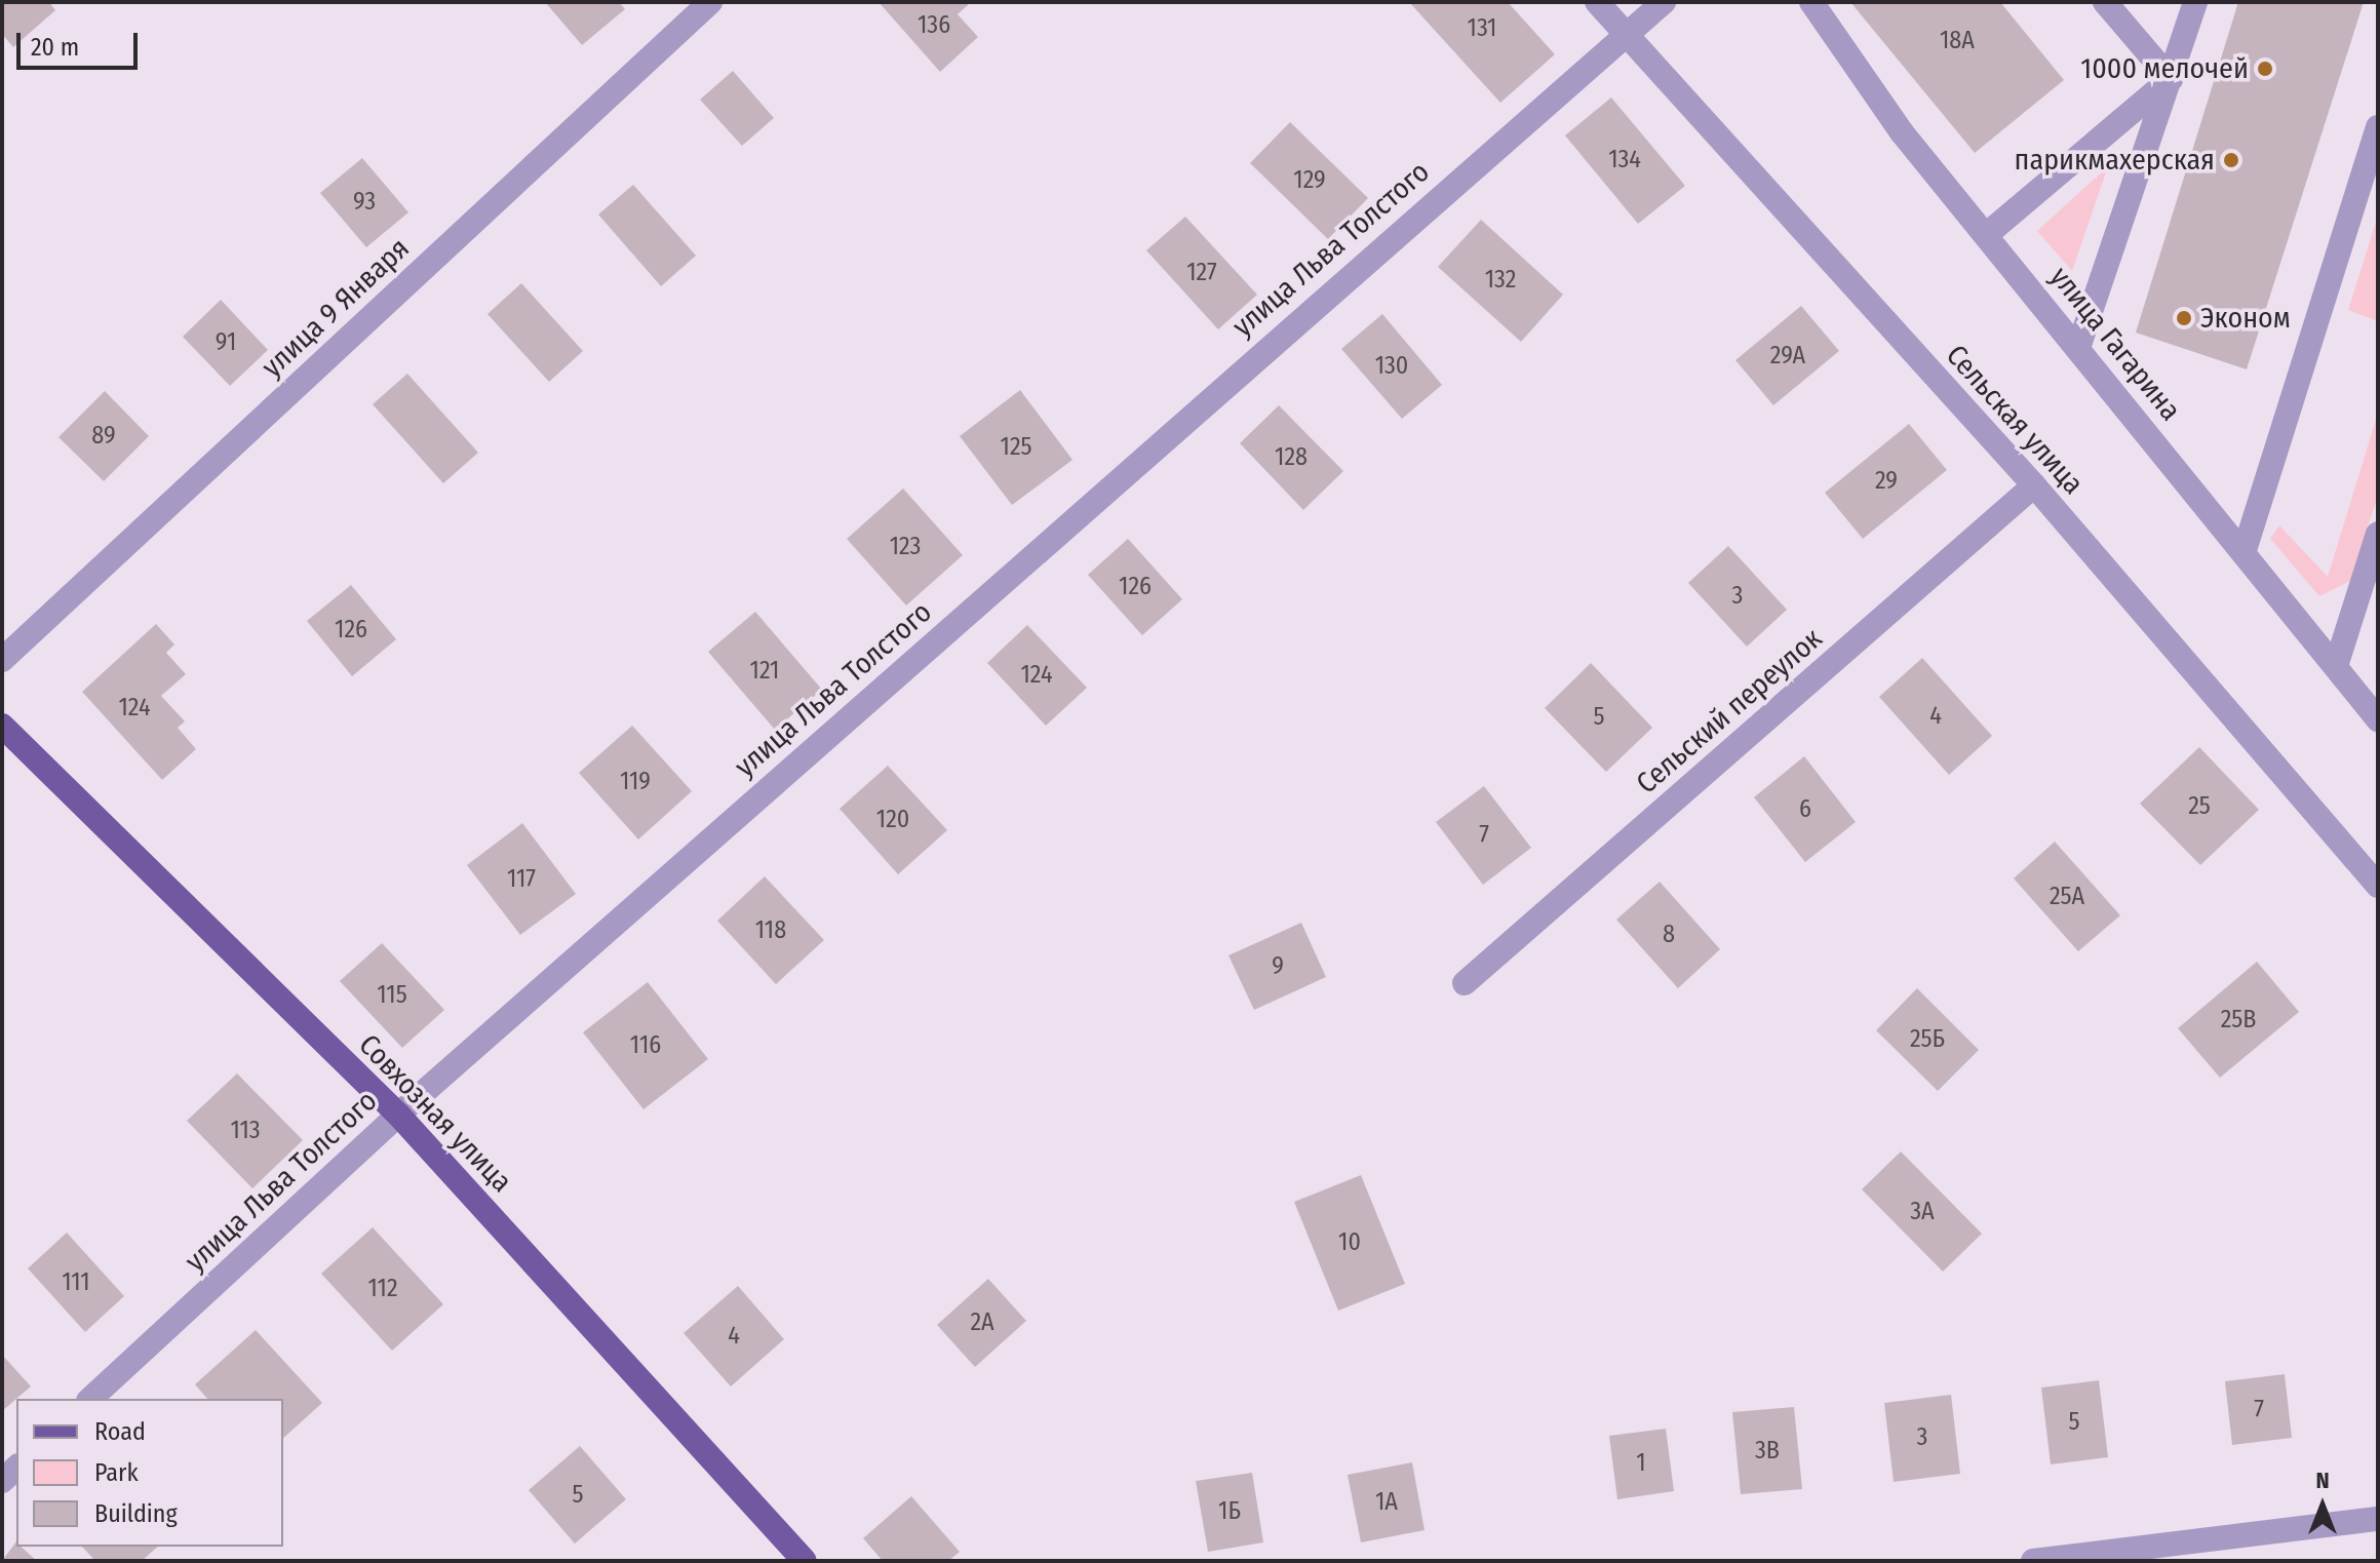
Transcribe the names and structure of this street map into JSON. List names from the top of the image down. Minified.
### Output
{"streets":{"main road":["Совхозная улица"],"street":["улица Льва Толстого","улица 9 Января","улица Гагарина","Сельская улица","Сельский переулок"]},"crossings":[["улица Льва Толстого","Сельская улица"],["улица Льва Толстого","Совхозная улица"],["Сельская улица","Сельский переулок"]],"places":["1000 мелочей","парикмахерская","Эконом"],"house_numbers":["136","131","18А","134","129","93","127","132","91","29А","130","89","125","128","29","123","126","3","126","121","124","124","4","5","119","25","6","120","7","117","25А","118","8","9","115","25В","25Б","116","113","3А","10","111","112","2А","4","7","5","3","3В","1","5","1А","1Б"],"legend":["Road","Park","Building"],"scale_bar":"20 m","north":"top"}
